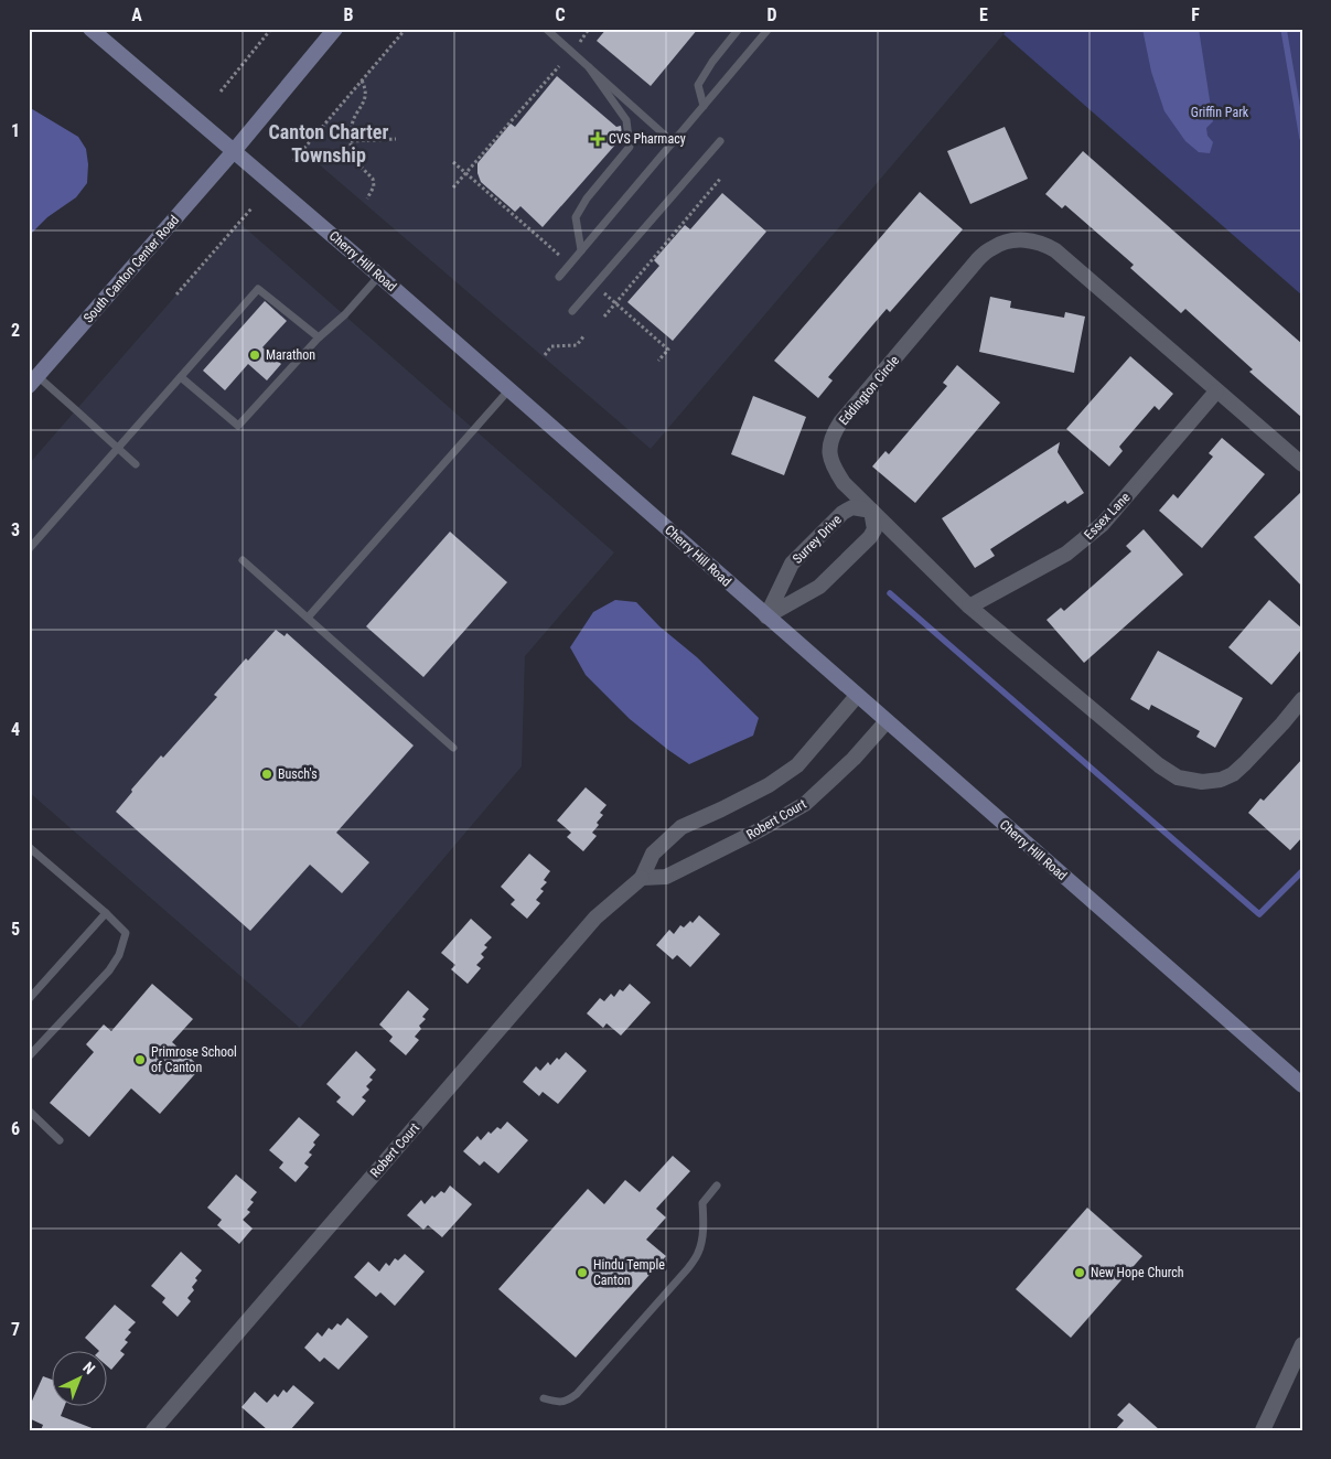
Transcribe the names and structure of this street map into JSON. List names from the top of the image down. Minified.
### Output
{"streets":{"main road":["Cherry Hill Road","South Canton Center Road"],"street":["Eddington Circle","Essex Lane","Surrey Drive","Robert Court"]},"crossings":[["Cherry Hill Road","South Canton Center Road"],["Cherry Hill Road","Surrey Drive"],["Cherry Hill Road","Robert Court"],["Eddington Circle","Essex Lane"],["Eddington Circle","Surrey Drive"]],"districts":["Canton Charter Township"],"parks":["Griffin Park"],"places":{"health":["CVS Pharmacy"],"other":["Marathon","Busch's","Primrose School of Canton","Hindu Temple Canton","New Hope Church"]},"north":"top right","grid":{"columns":["A","B","C","D","E","F"],"rows":["1","2","3","4","5","6","7"]}}
